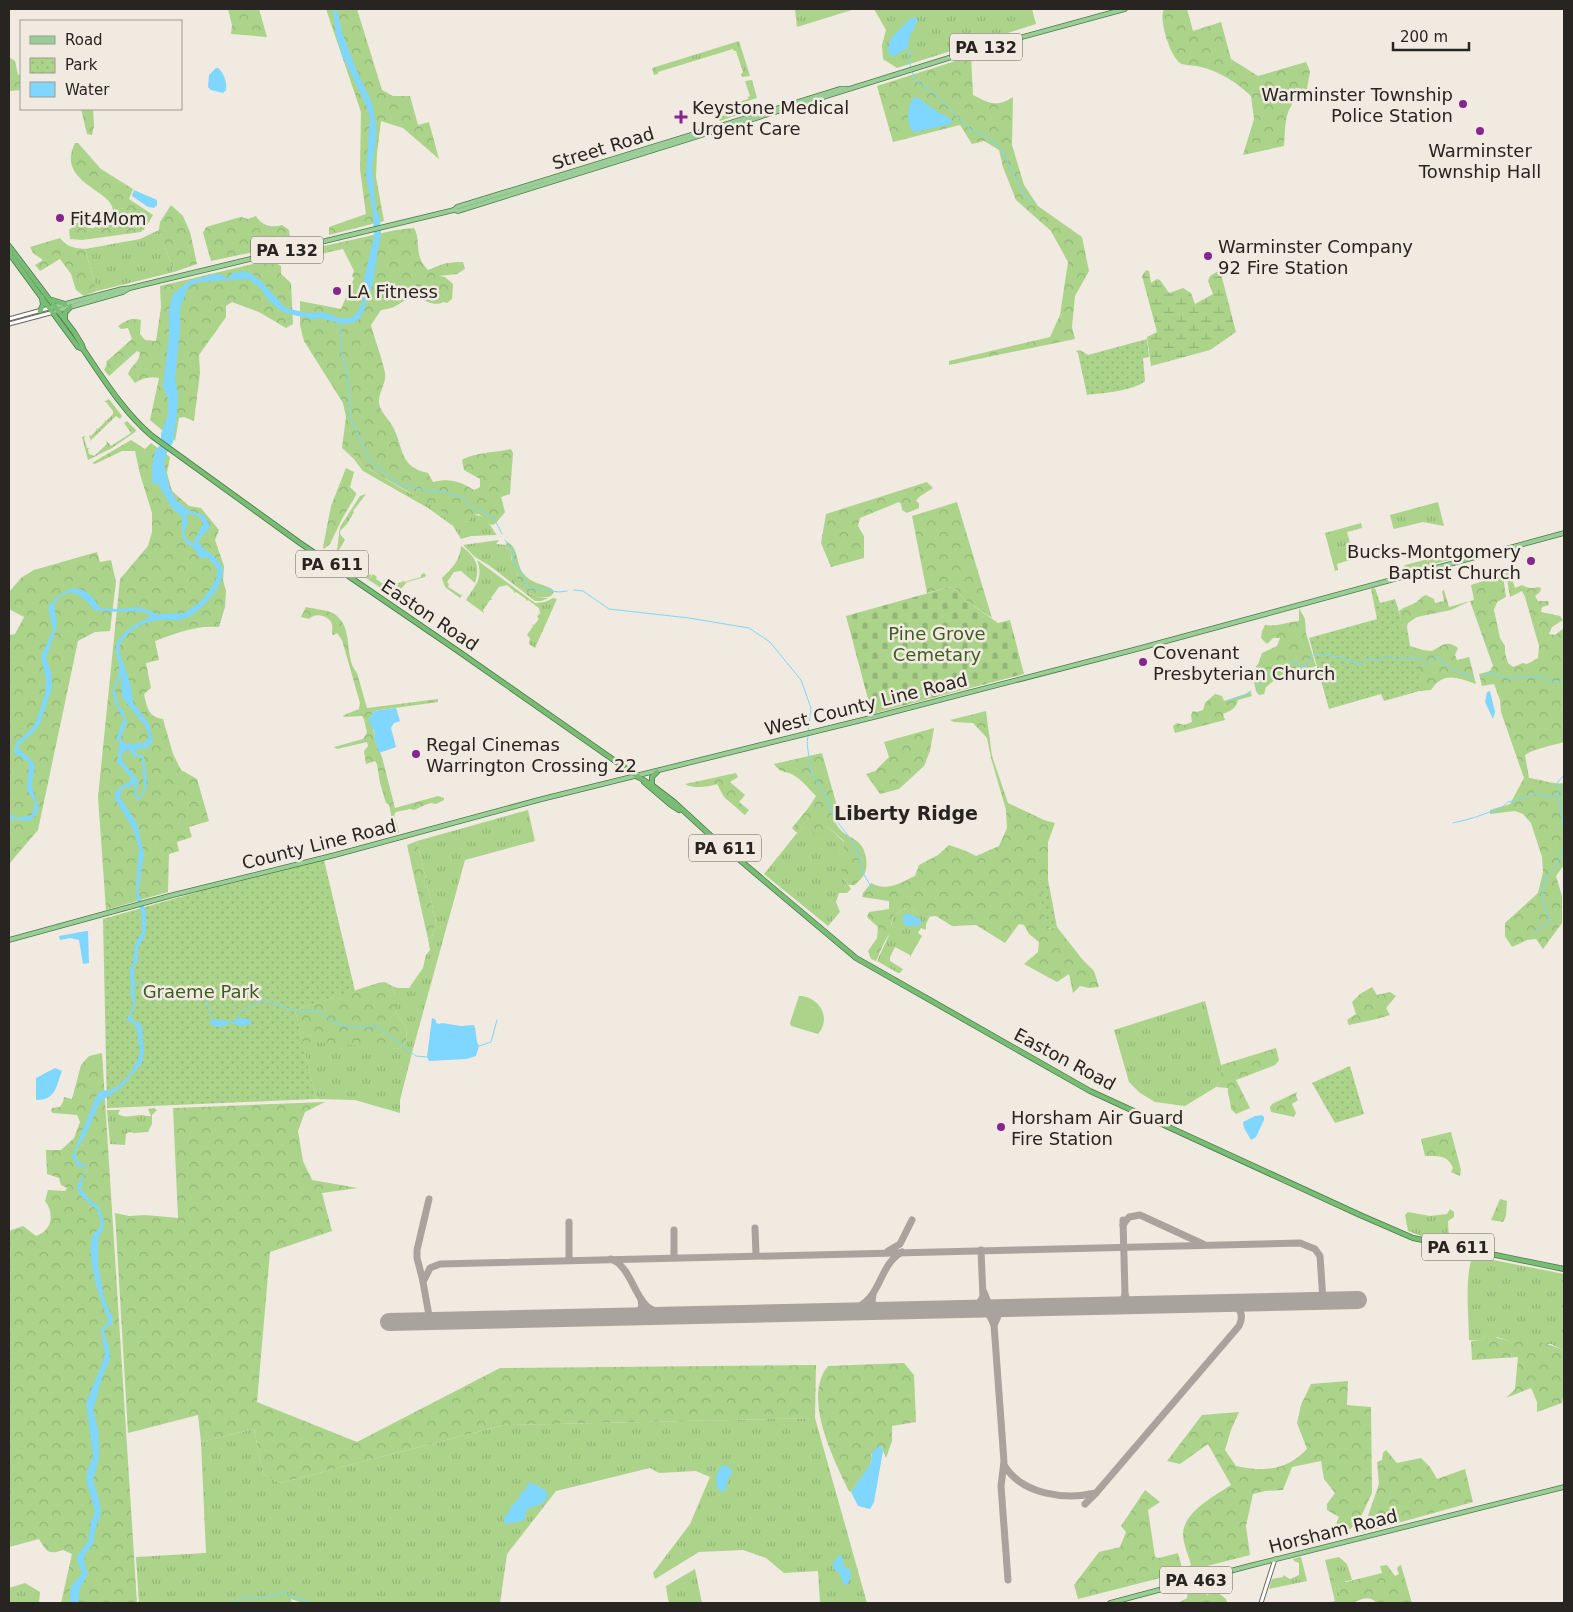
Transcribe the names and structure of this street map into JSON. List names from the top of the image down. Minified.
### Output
{"streets":{"highway":["PA 611","Easton Road"],"main road":["PA 132","Street Road","West County Line Road","County Line Road","Horsham Road","PA 463"]},"crossings":[["Street Road","Easton Road"],["Easton Road","West County Line Road"],["Easton Road","County Line Road"],["West County Line Road","County Line Road"]],"districts":["Liberty Ridge"],"parks":["Pine Grove Cemetary","Graeme Park"],"places":{"other":["Warminster Township Police Station","Warminster Township Hall","Fit4Mom","Warminster Company 92 Fire Station","LA Fitness","Bucks-Montgomery Baptist Church","Covenant Presbyterian Church","Regal Cinemas Warrington Crossing 22","Horsham Air Guard Fire Station"],"health":["Keystone Medical Urgent Care"]},"legend":["Road","Park","Water"],"scale_bar":"200 m"}
